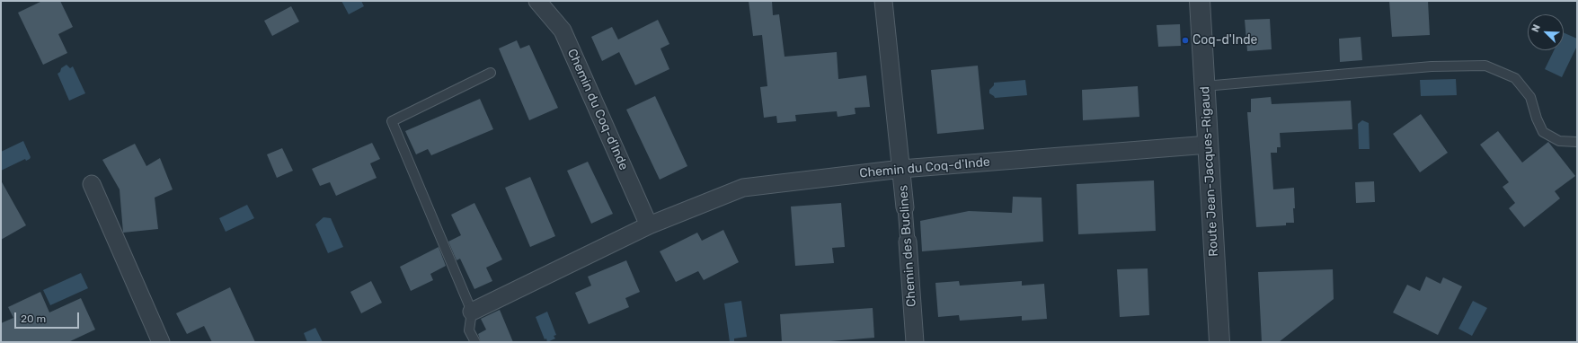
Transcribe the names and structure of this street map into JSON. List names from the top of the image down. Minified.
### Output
{"streets":{"street":["Chemin du Coq-d'Inde","Route Jean-Jacques-Rigaud","Chemin des Buclines"]},"crossings":[["Chemin du Coq-d'Inde","Route Jean-Jacques-Rigaud"],["Chemin du Coq-d'Inde","Chemin des Buclines"]],"places":["Coq-d'Inde"],"scale_bar":"20 m","north":"top left"}
